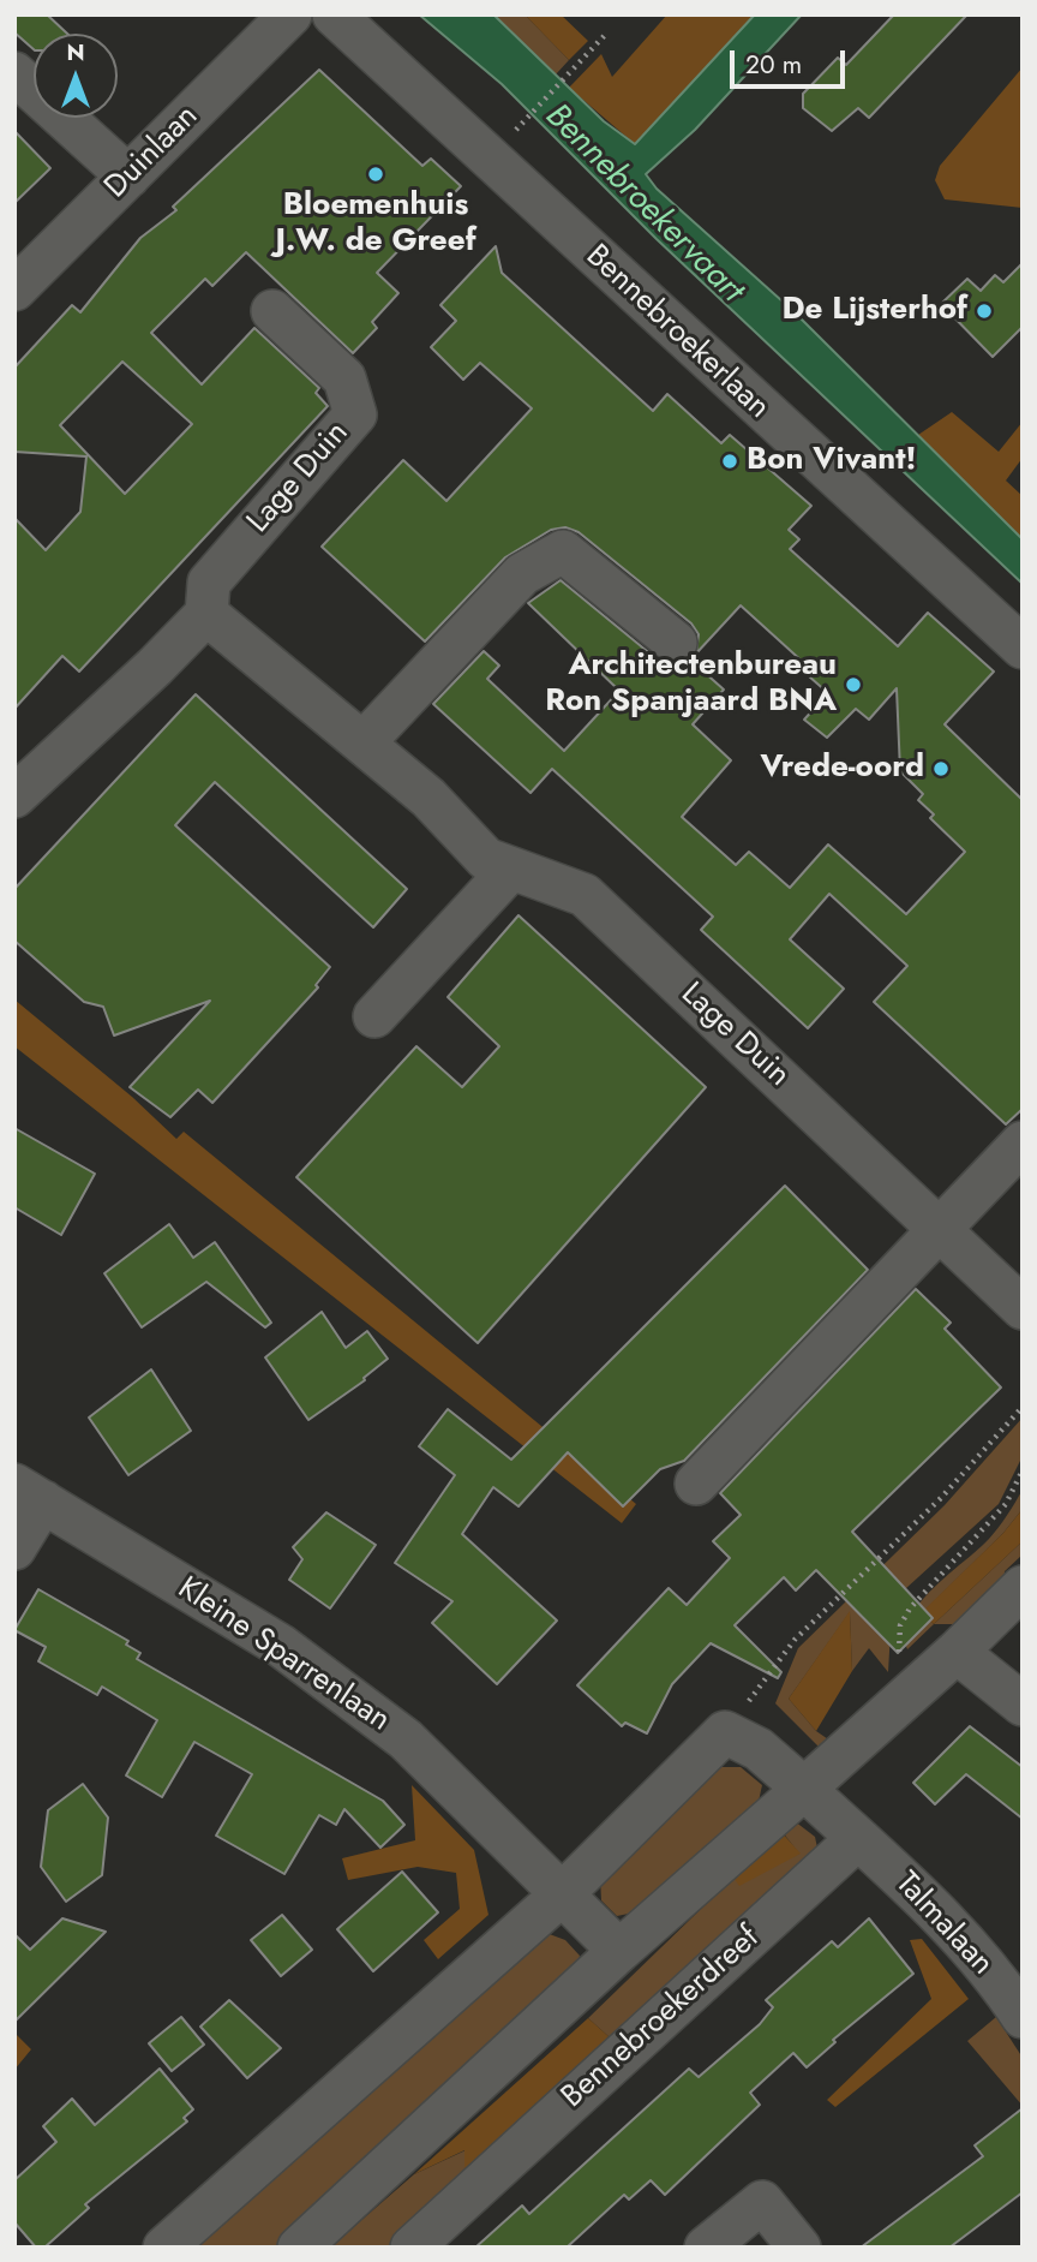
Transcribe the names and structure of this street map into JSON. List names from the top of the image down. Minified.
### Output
{"streets":{"street":["Duinlaan","Bennebroekerlaan","Lage Duin","Kleine Sparrenlaan","Talmalaan","Bennebroekerdreef"]},"crossings":[["Talmalaan","Bennebroekerdreef"]],"water":["Bennebroekervaart"],"places":["Bloemenhuis J.W. de Greef","De Lijsterhof","Bon Vivant!","Architectenbureau Ron Spanjaard BNA","Vrede-oord"],"scale_bar":"20 m","north":"top"}
